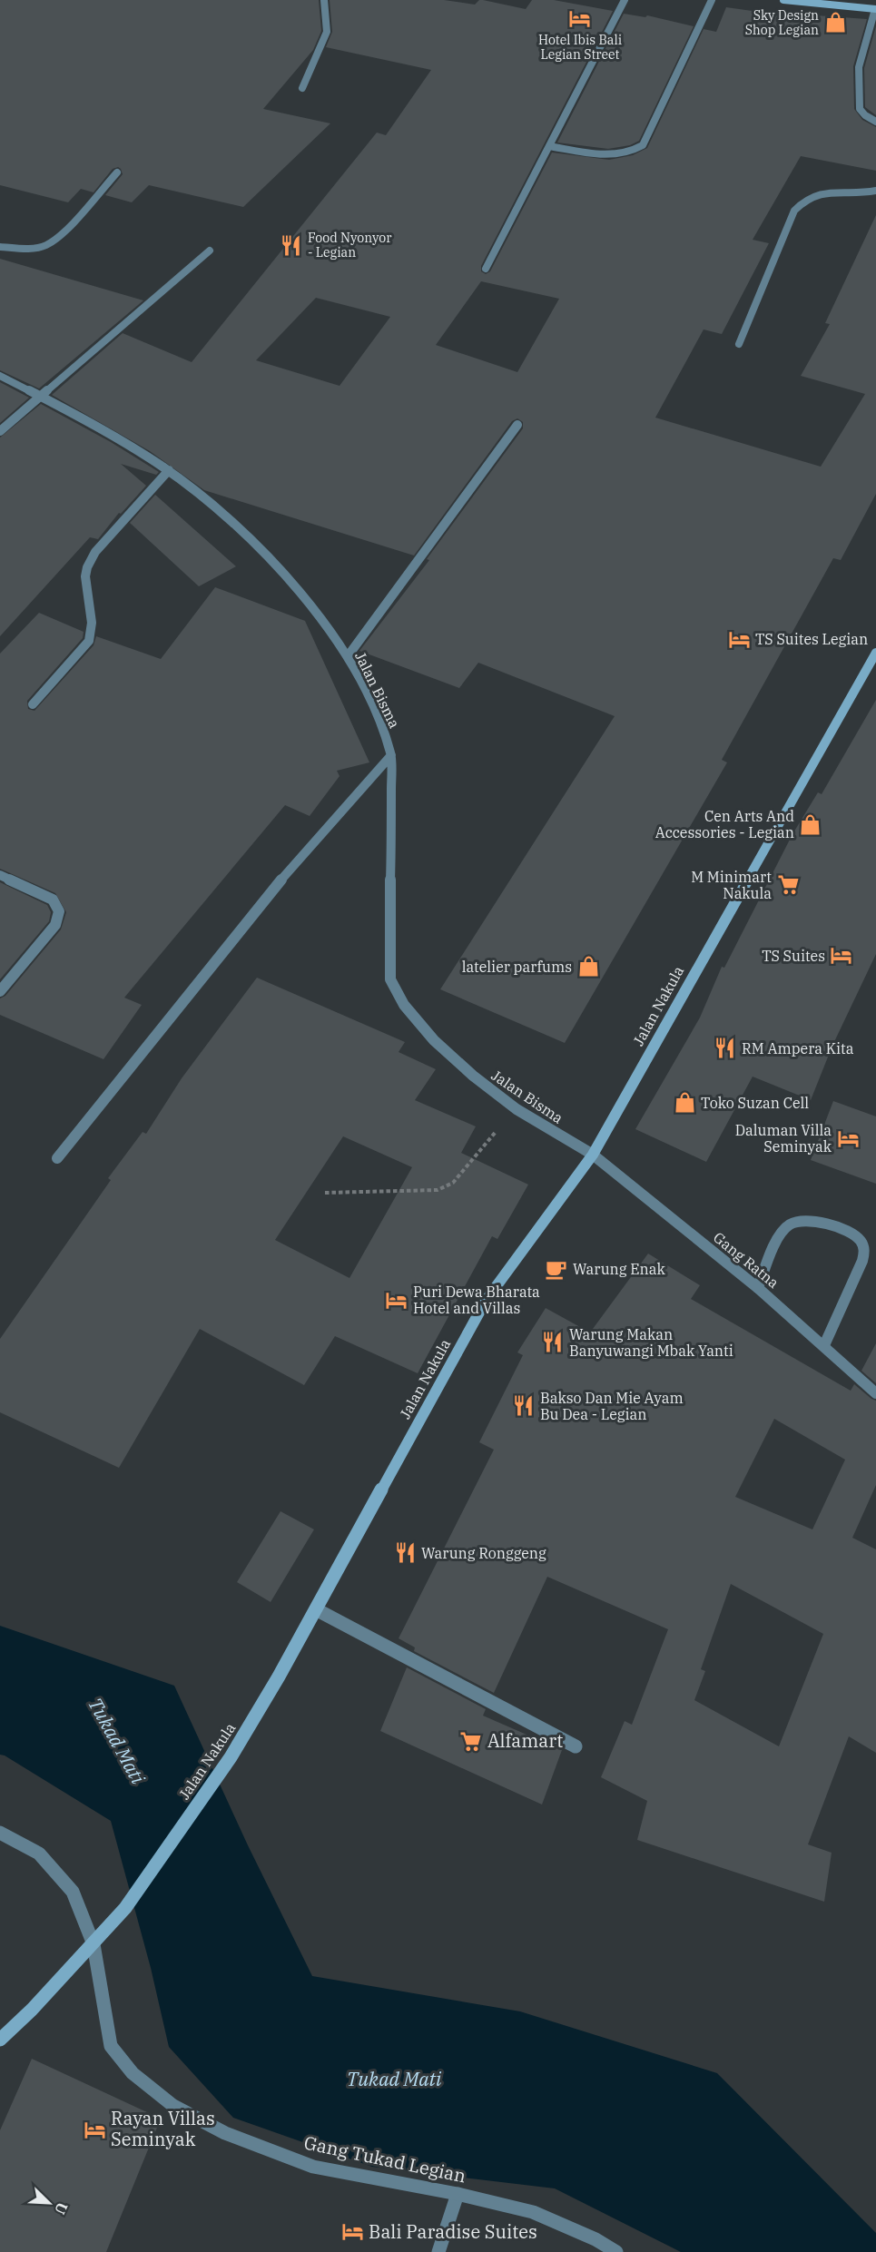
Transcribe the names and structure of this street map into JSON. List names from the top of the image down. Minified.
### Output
{"streets":{"main road":["Jalan Nakula"],"street":["Jalan Bisma","Gang Ratna","Gang Tukad Legian"]},"crossings":[["Jalan Bisma","Jalan Nakula"],["Jalan Bisma","Gang Ratna"],["Jalan Nakula","Gang Ratna"],["Jalan Nakula","Gang Tukad Legian"]],"water":["Tukad Mati"],"places":{"hotel":["Hotel Ibis Bali Legian Street","TS Suites Legian","TS Suites","Daluman Villa Seminyak","Puri Dewa Bharata Hotel and Villas","Rayan Villas Seminyak","Bali Paradise Suites"],"shop":["Sky Design Shop Legian","Cen Arts And Accessories - Legian","latelier parfums","Toko Suzan Cell"],"restaurant":["Food Nyonyor - Legian","RM Ampera Kita","Warung Makan Banyuwangi Mbak Yanti","Bakso Dan Mie Ayam Bu Dea - Legian","Warung Ronggeng"],"supermarket":["M Minimart Nakula","Alfamart"],"cafe":["Warung Enak"]},"north":"bottom right"}
